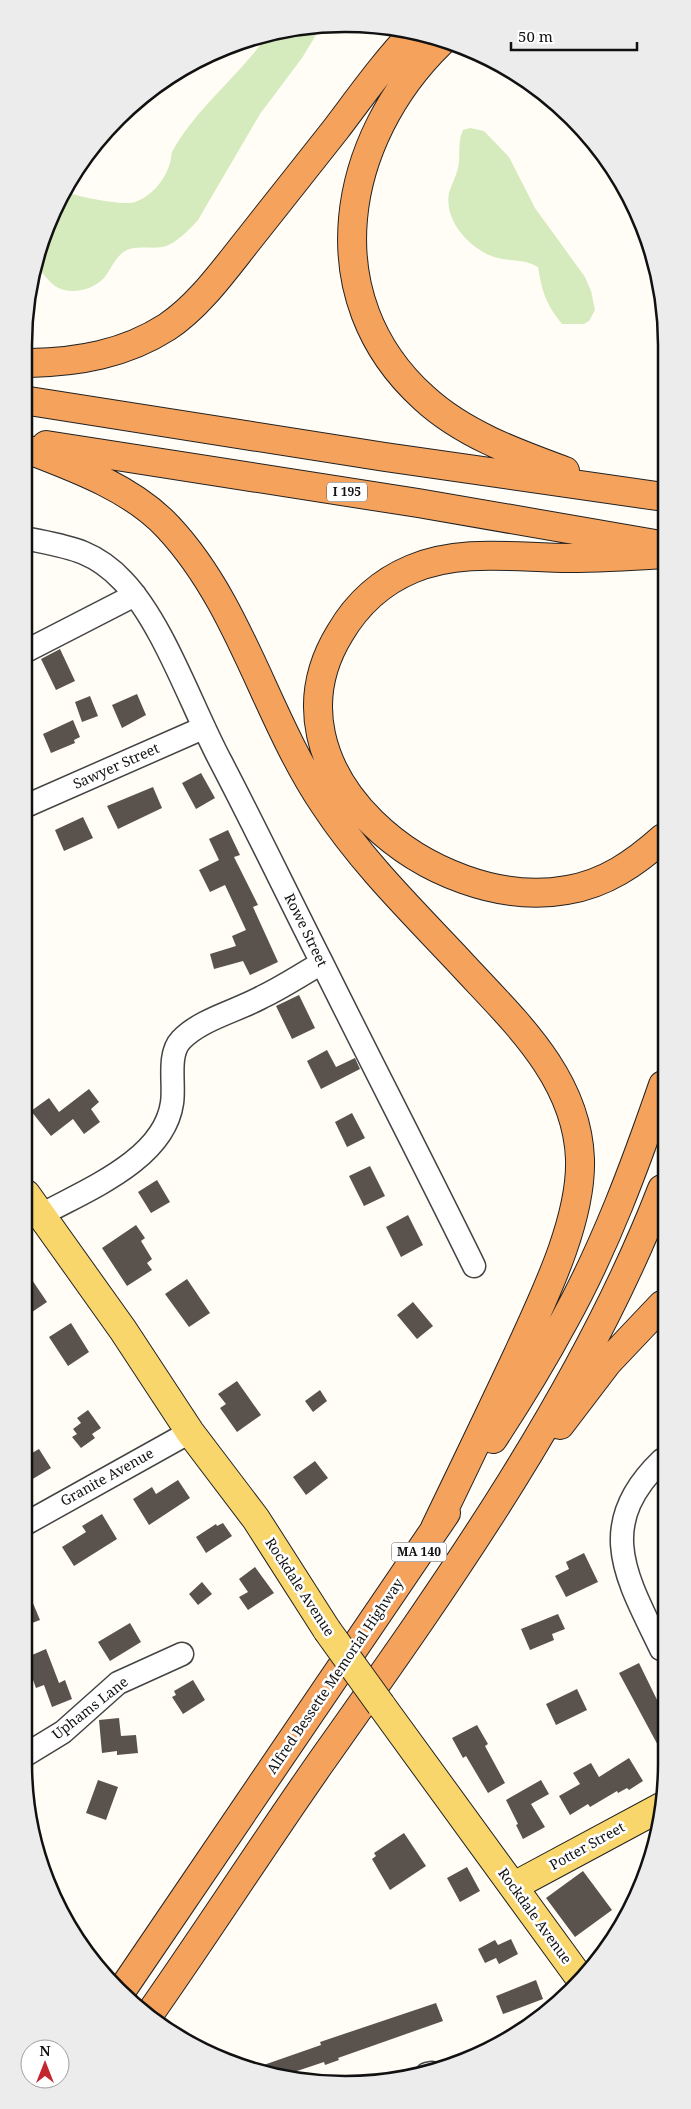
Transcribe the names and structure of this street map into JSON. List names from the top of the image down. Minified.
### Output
{"streets":{"highway":["I 195","MA 140","Alfred Bessette Memorial Highway"],"main road":["Rockdale Avenue","Potter Street"],"street":["Sawyer Street","Rowe Street","Granite Avenue","Uphams Lane"]},"crossings":[["Sawyer Street","Rowe Street"],["Granite Avenue","Rockdale Avenue"],["Rockdale Avenue","Potter Street"]],"scale_bar":"50 m","north":"top"}
